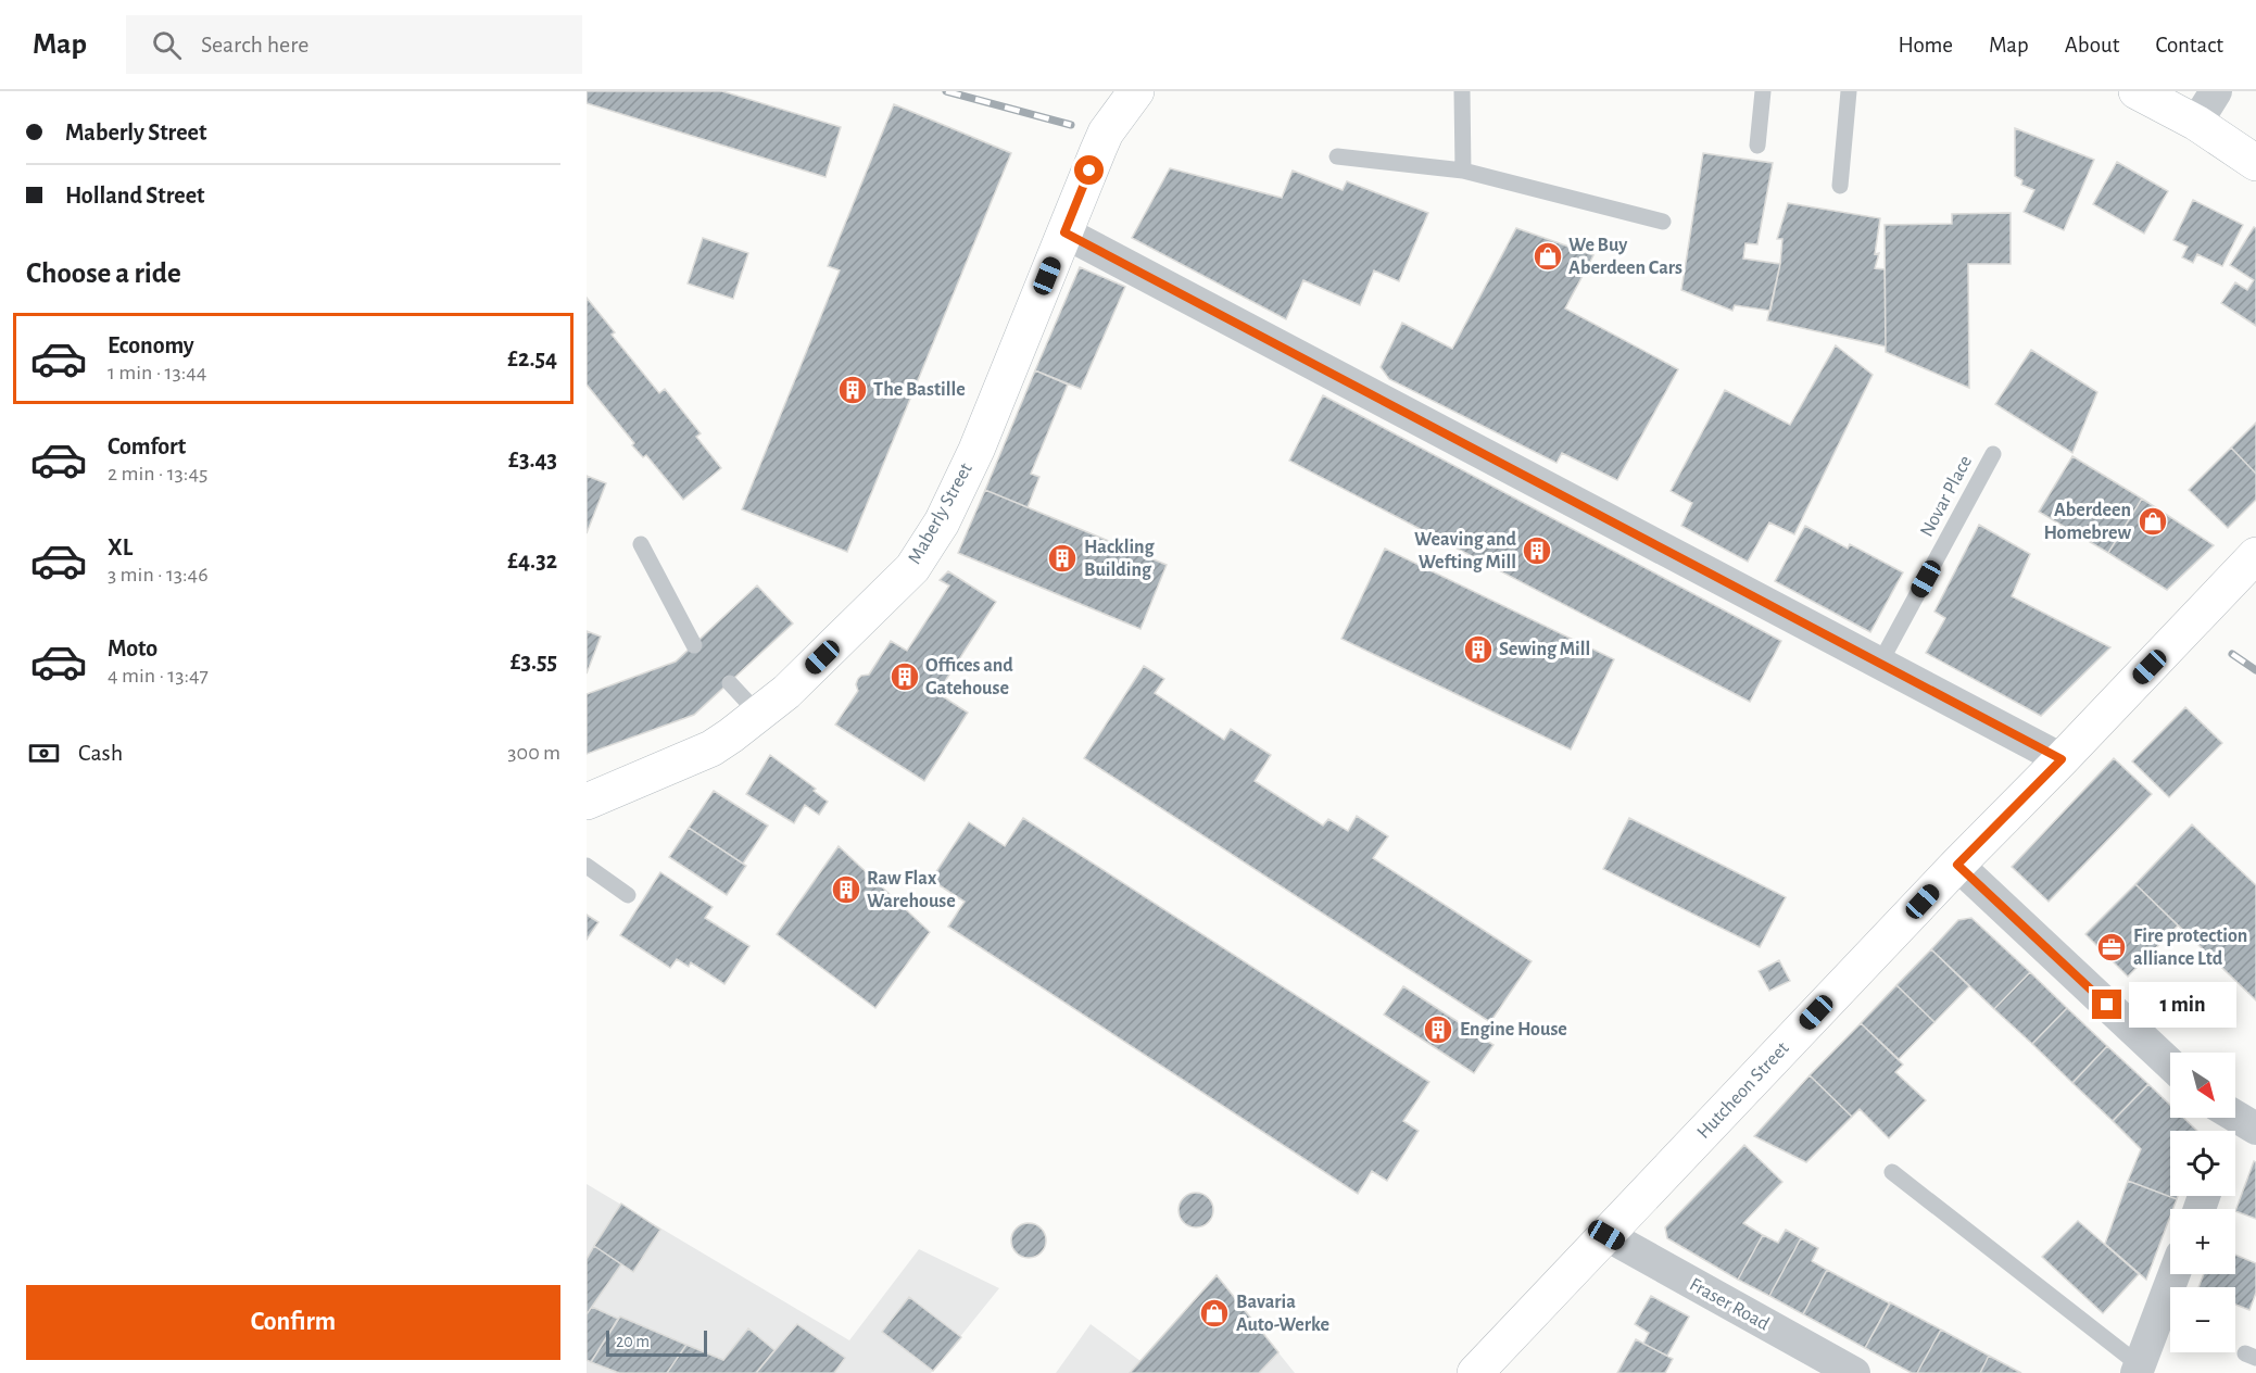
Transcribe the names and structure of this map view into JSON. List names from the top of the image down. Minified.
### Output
{"streets":{"main road":["Maberly Street","Hutcheon Street"],"street":["Fraser Road"],"lane":["Novar Place"]},"crossings":[["Hutcheon Street","Fraser Road"]],"places":{"shop":["We Buy Aberdeen Cars","Aberdeen Homebrew","Bavaria Auto-Werke"],"building":["The Bastille","Weaving and Wefting Mill","Hackling Building","Sewing Mill","Offices and Gatehouse","Raw Flax Warehouse","Engine House"],"office":["Fire protection alliance Ltd"]},"scale_bar":"20 m","north":"bottom right","page":{"header":"Map","search":"Search here","nav":["Home","Map","About","Contact"],"banner":["Maberly Street","Holland Street"],"heading":"Choose a ride","list":[{"name":"Economy","note":"1 min · 13:44","value":"£2.54"},{"name":"Comfort","note":"2 min · 13:45","value":"£3.43"},{"name":"XL","note":"3 min · 13:46","value":"£4.32"},{"name":"Moto","note":"4 min · 13:47","value":"£3.55"}],"pay":["Cash","300 m"],"bubble":"1 min","map_buttons":["+","−"],"buttons":"Confirm","scale":"20 m"}}
